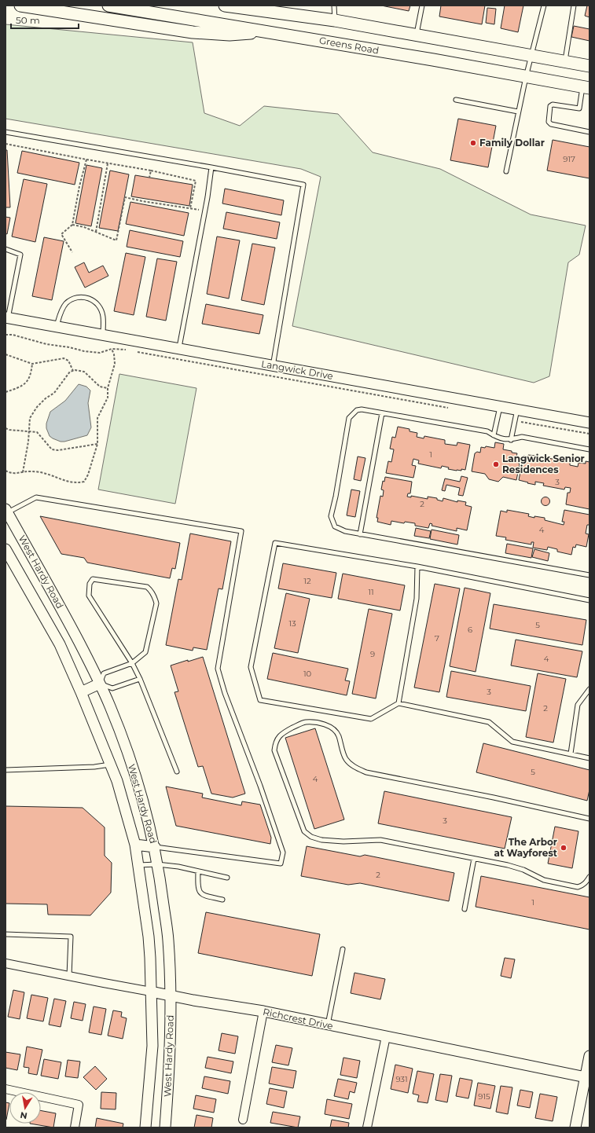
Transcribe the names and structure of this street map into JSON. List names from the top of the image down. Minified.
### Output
{"streets":{"main road":["Greens Road"],"street":["Langwick Drive","West Hardy Road","Richcrest Drive"]},"crossings":[["West Hardy Road","Richcrest Drive"]],"places":["Family Dollar","Langwick Senior Residences","The Arbor at Wayforest"],"house_numbers":["917","1","3","2","4","12","11","13","5","6","7","9","4","10","3","2","5","4","3","2","1","931","915"],"scale_bar":"50 m","north":"bottom"}
